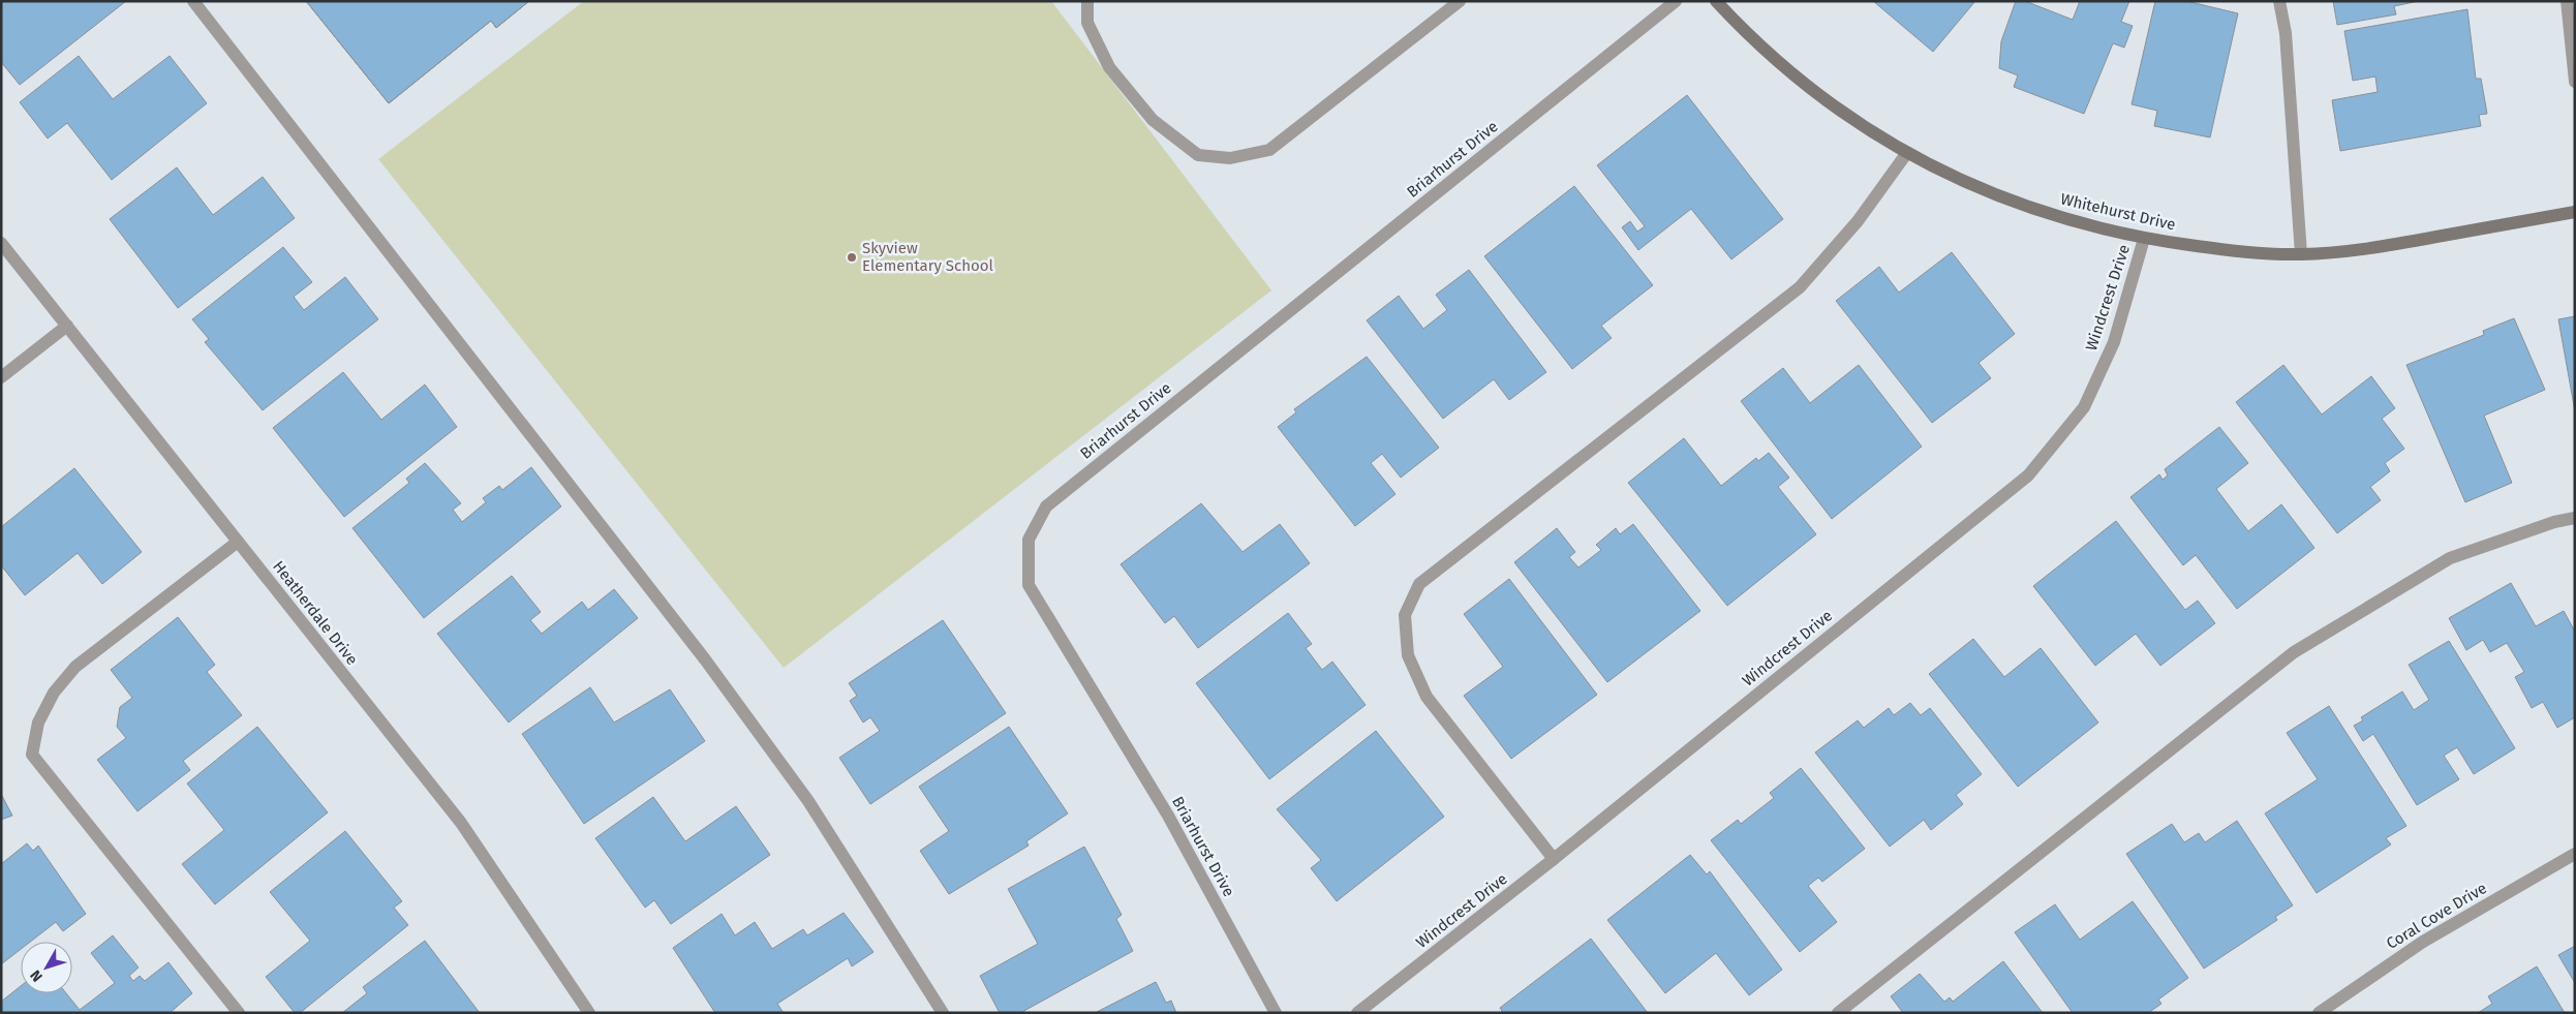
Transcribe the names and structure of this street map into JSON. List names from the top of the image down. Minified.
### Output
{"streets":{"street":["Briarhurst Drive","Whitehurst Drive","Windcrest Drive","Heatherdale Drive","Coral Cove Drive"]},"crossings":[["Whitehurst Drive","Windcrest Drive"]],"places":["Skyview Elementary School"],"north":"bottom left"}
